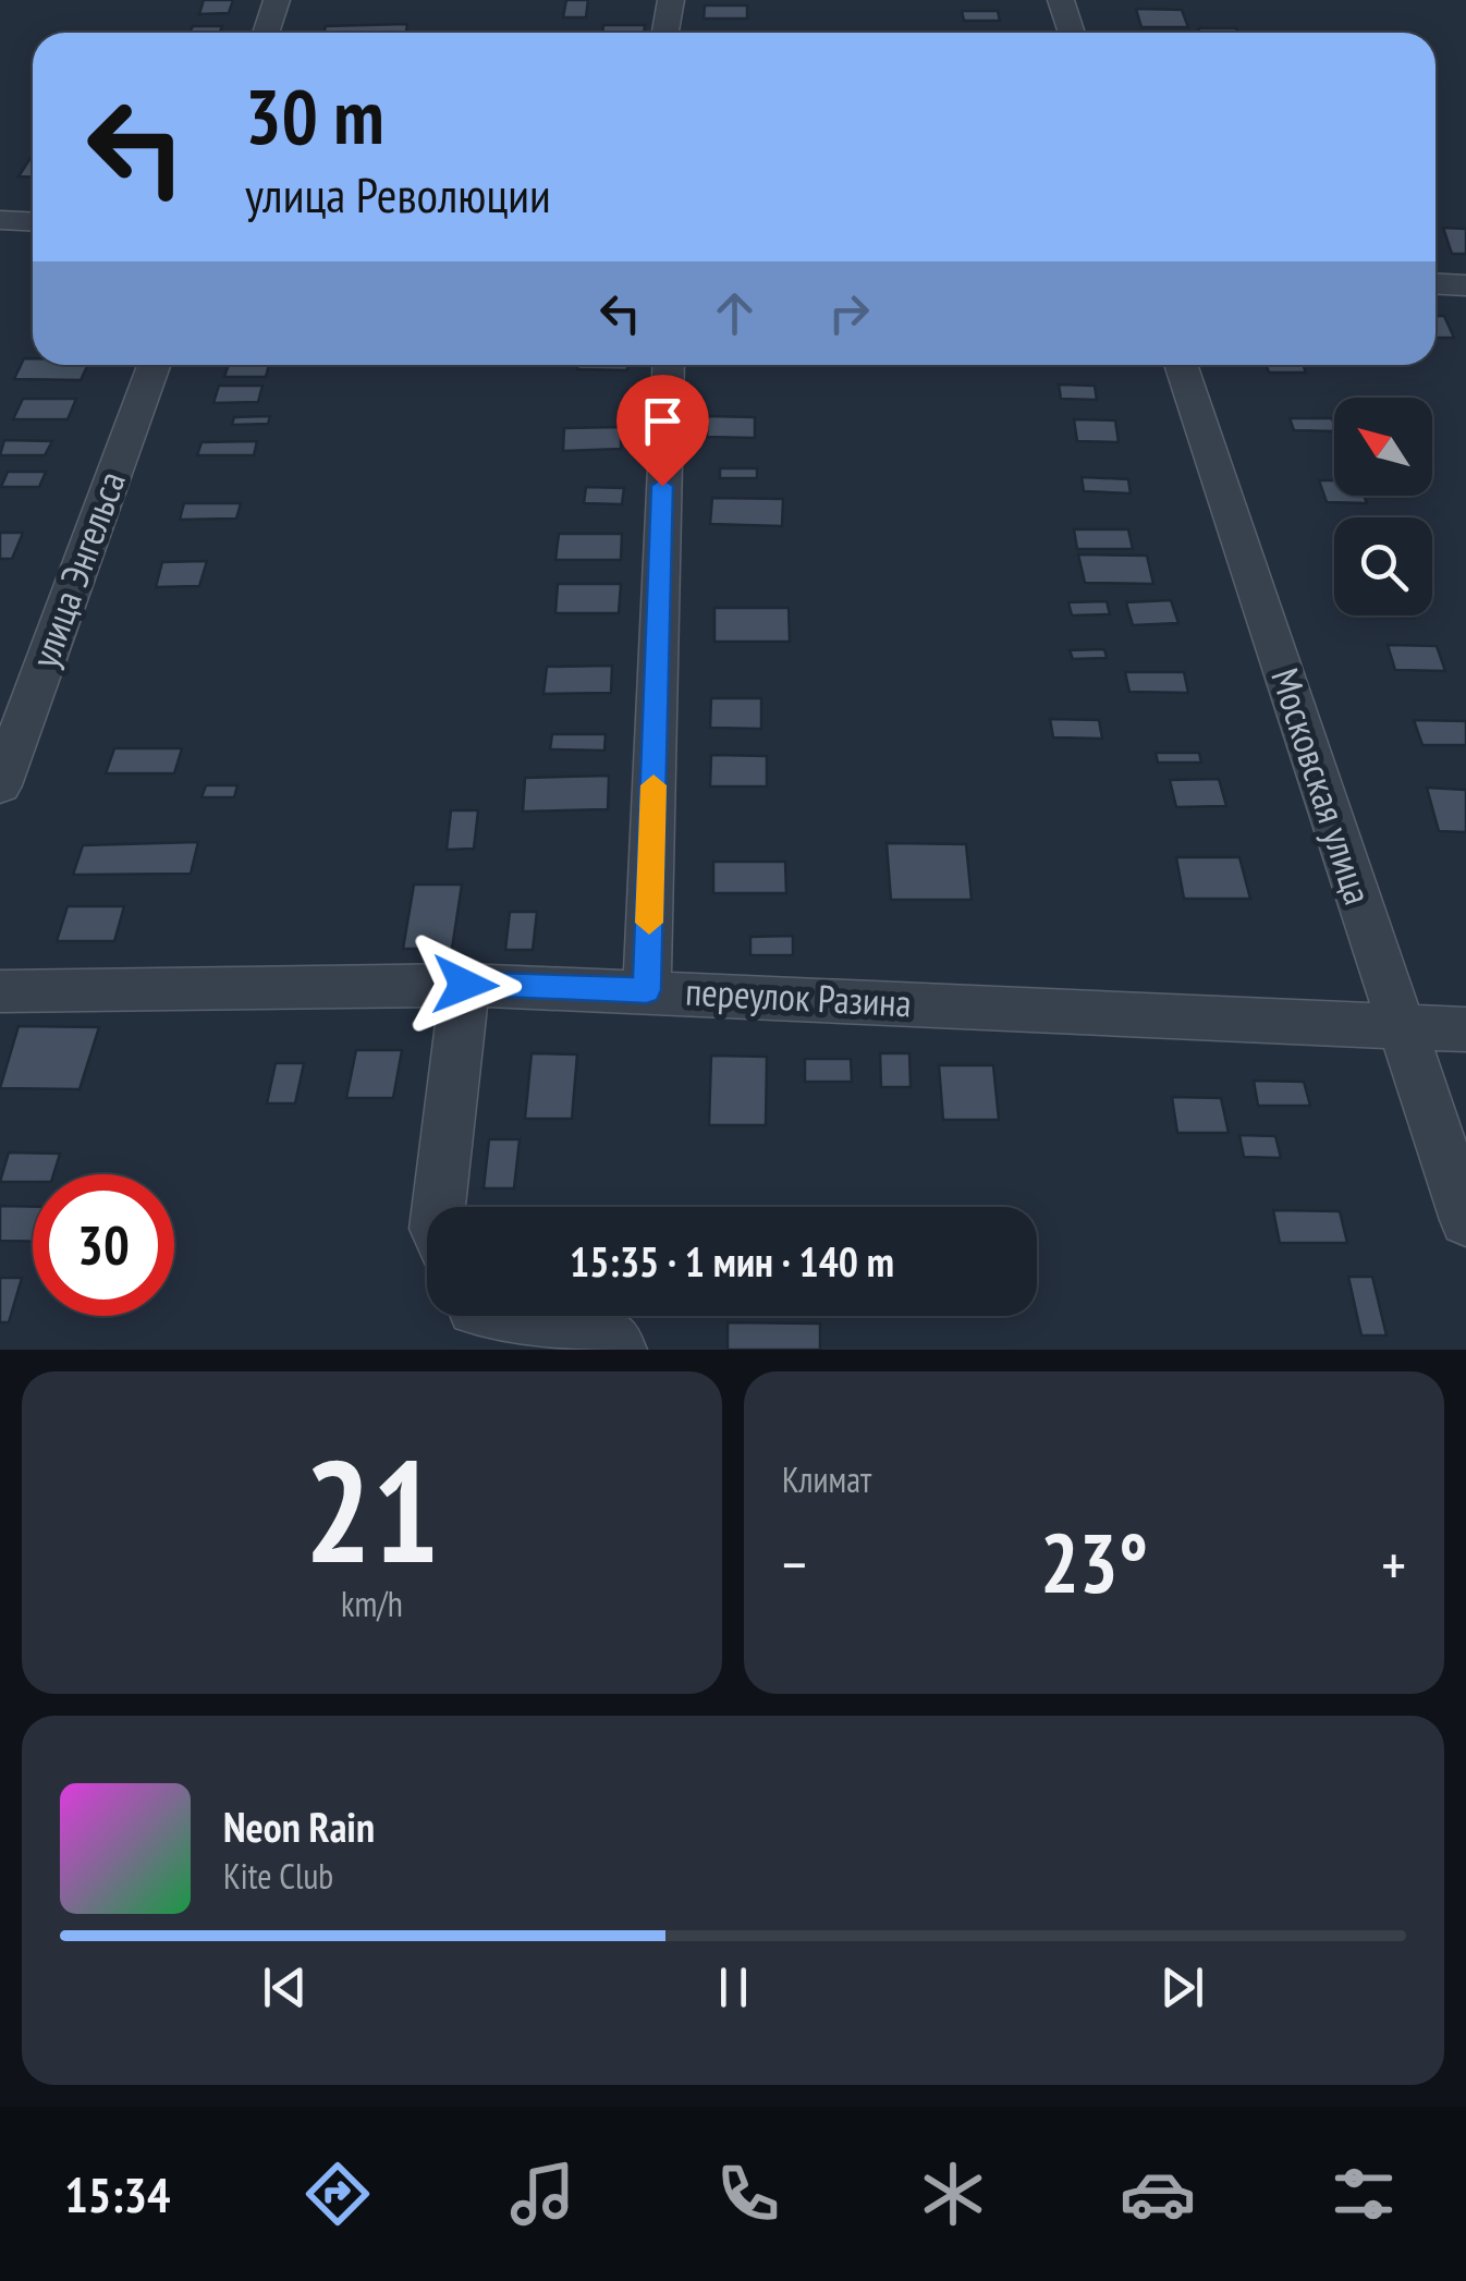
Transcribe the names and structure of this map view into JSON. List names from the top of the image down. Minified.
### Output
{"streets":{"street":["улица Энгельса","Московская улица","переулок Разина"]},"crossings":[["Московская улица","переулок Разина"]],"north":"top left","page":{"turn":["30 m","улица Революции"],"limit":"30","trip":"15:35 · 1 мин · 140 m","tile":[["21","km/h"],"Климат"],"heat":["−","23°","+"],"song":["Neon Rain","Kite Club"],"tabs":"15:34"}}
